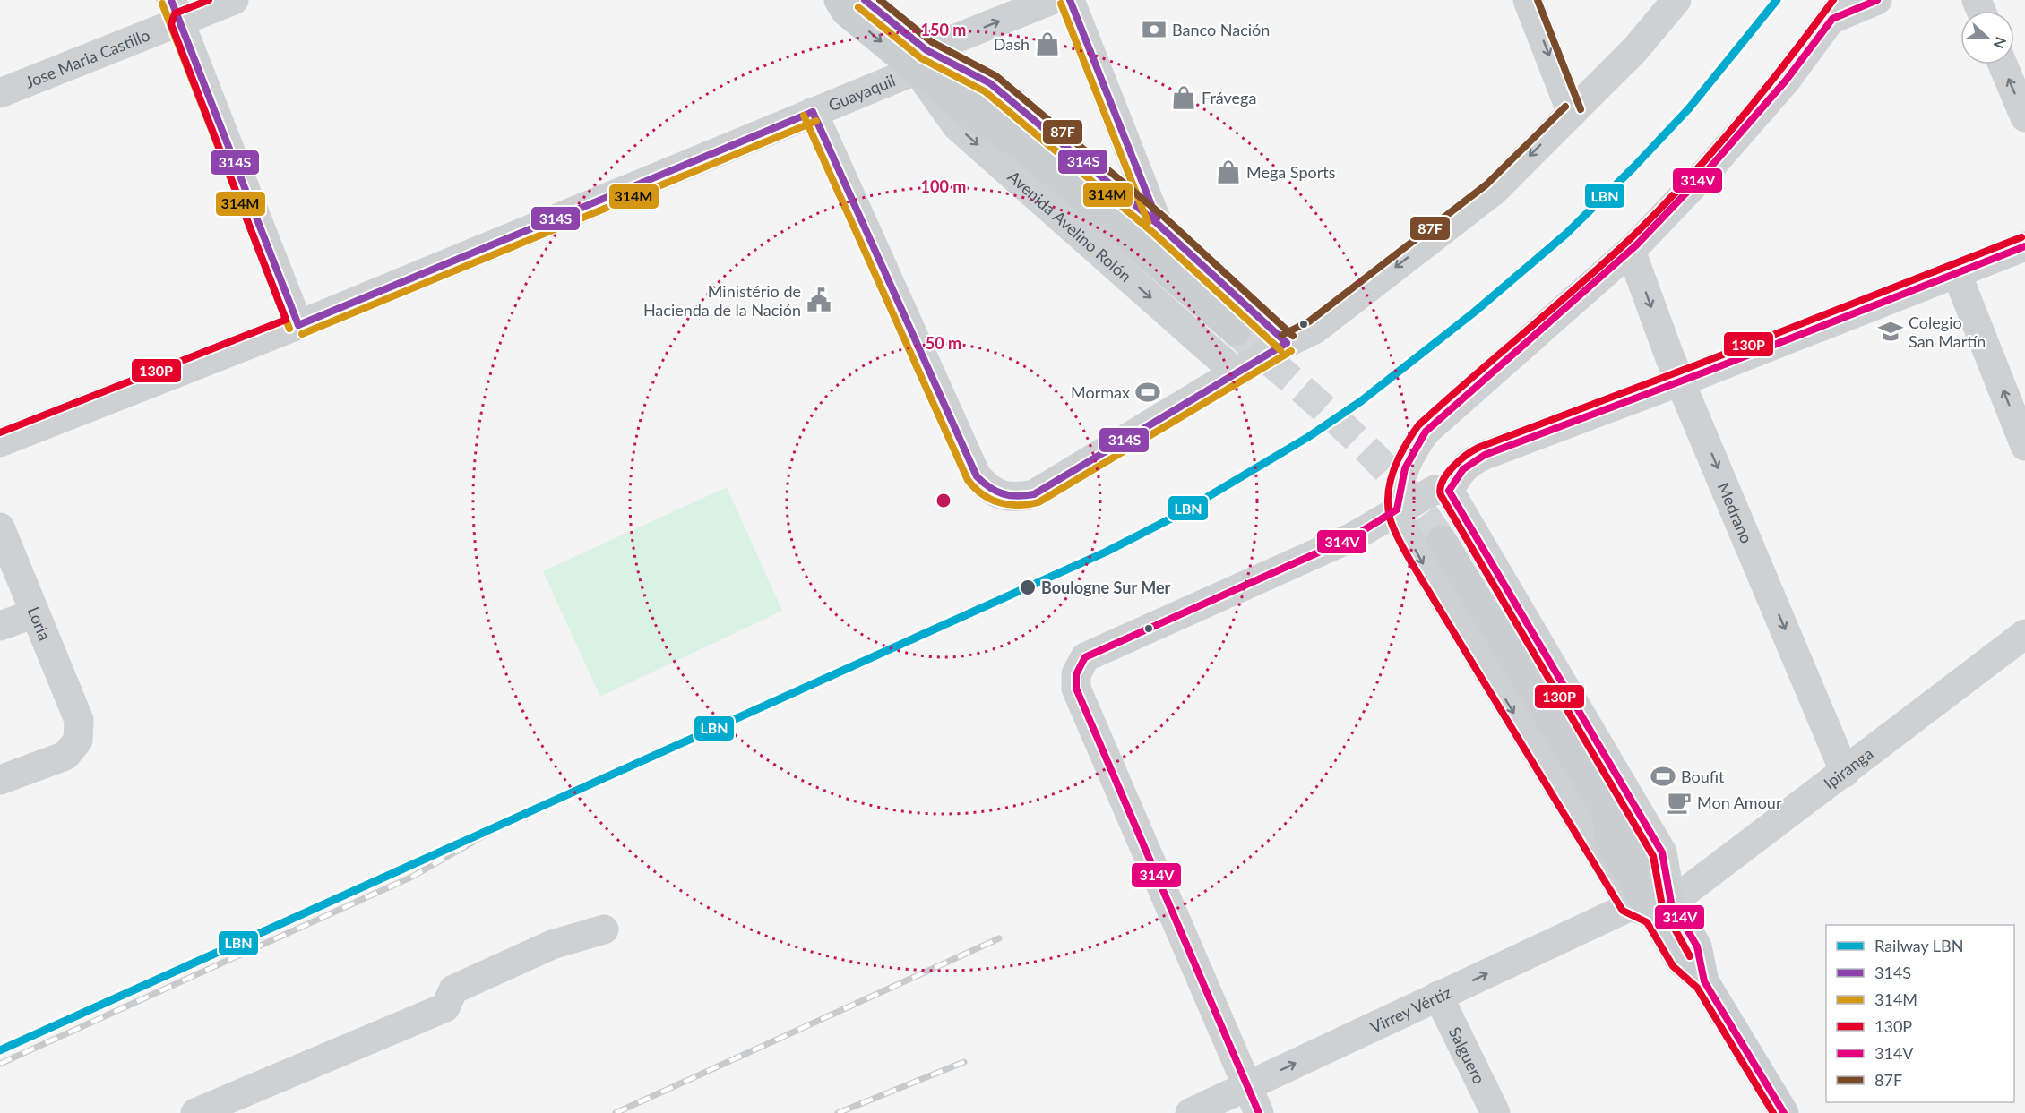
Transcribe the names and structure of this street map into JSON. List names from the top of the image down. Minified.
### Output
{"streets":{"main road":["Avenida Avelino Rolón"],"street":["Jose Maria Castillo","Guayaquil","Medrano","Loria","Ipiranga","Virrey Vértiz","Salguero"]},"crossings":[["Guayaquil","Avenida Avelino Rolón"],["Medrano","Ipiranga"],["Ipiranga","Virrey Vértiz"],["Virrey Vértiz","Salguero"]],"one_way":["Virrey Vértiz"],"places":{"bank":["Banco Nación"],"shop":["Dash","Frávega","Mega Sports"],"public building":["Ministério de Hacienda de la Nación"],"school or university":["Colegio San Martín"],"sports":["Mormax","Boufit"],"other":["Boulogne Sur Mer"],"cafe":["Mon Amour"]},"lines":["rail line LBN","transit line 314S","transit line 130P","transit line 314V","transit line 87F","transit line 314M"],"legend":["Railway LBN","314S","314M","130P","314V","87F"],"north":"right","rings":["150 m","100 m","50 m"]}
